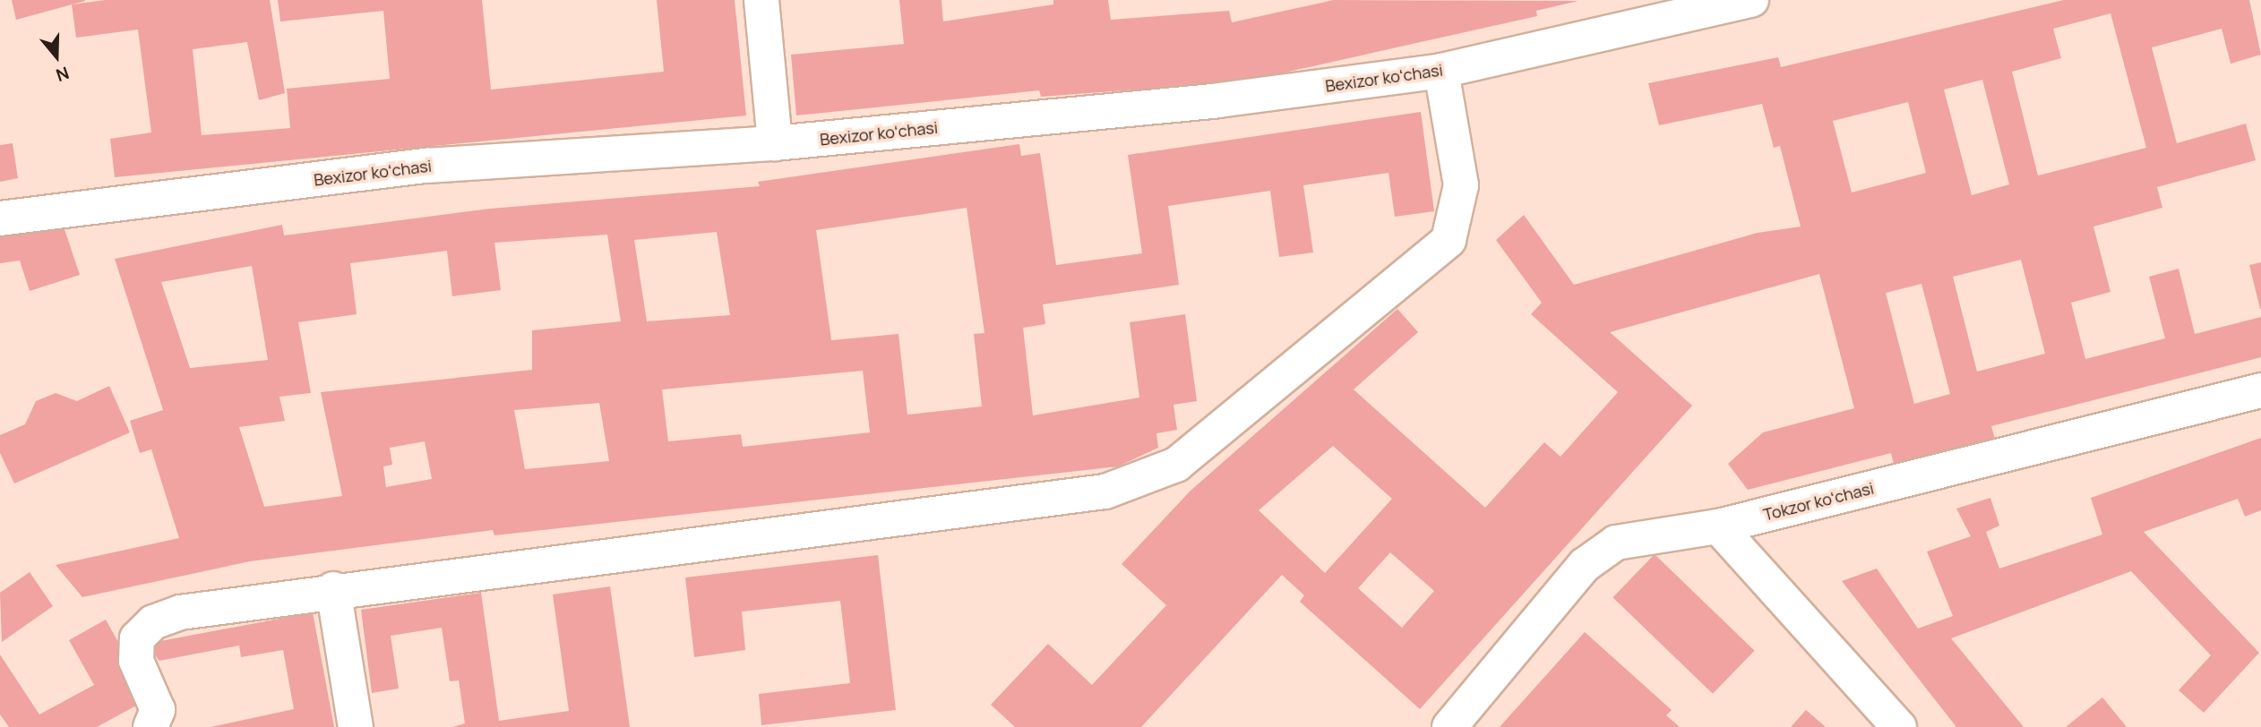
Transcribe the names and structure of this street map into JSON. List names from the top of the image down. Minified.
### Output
{"streets":{"street":["Bexizor koʻchasi","Tokzor koʻchasi"]},"north":"bottom"}
